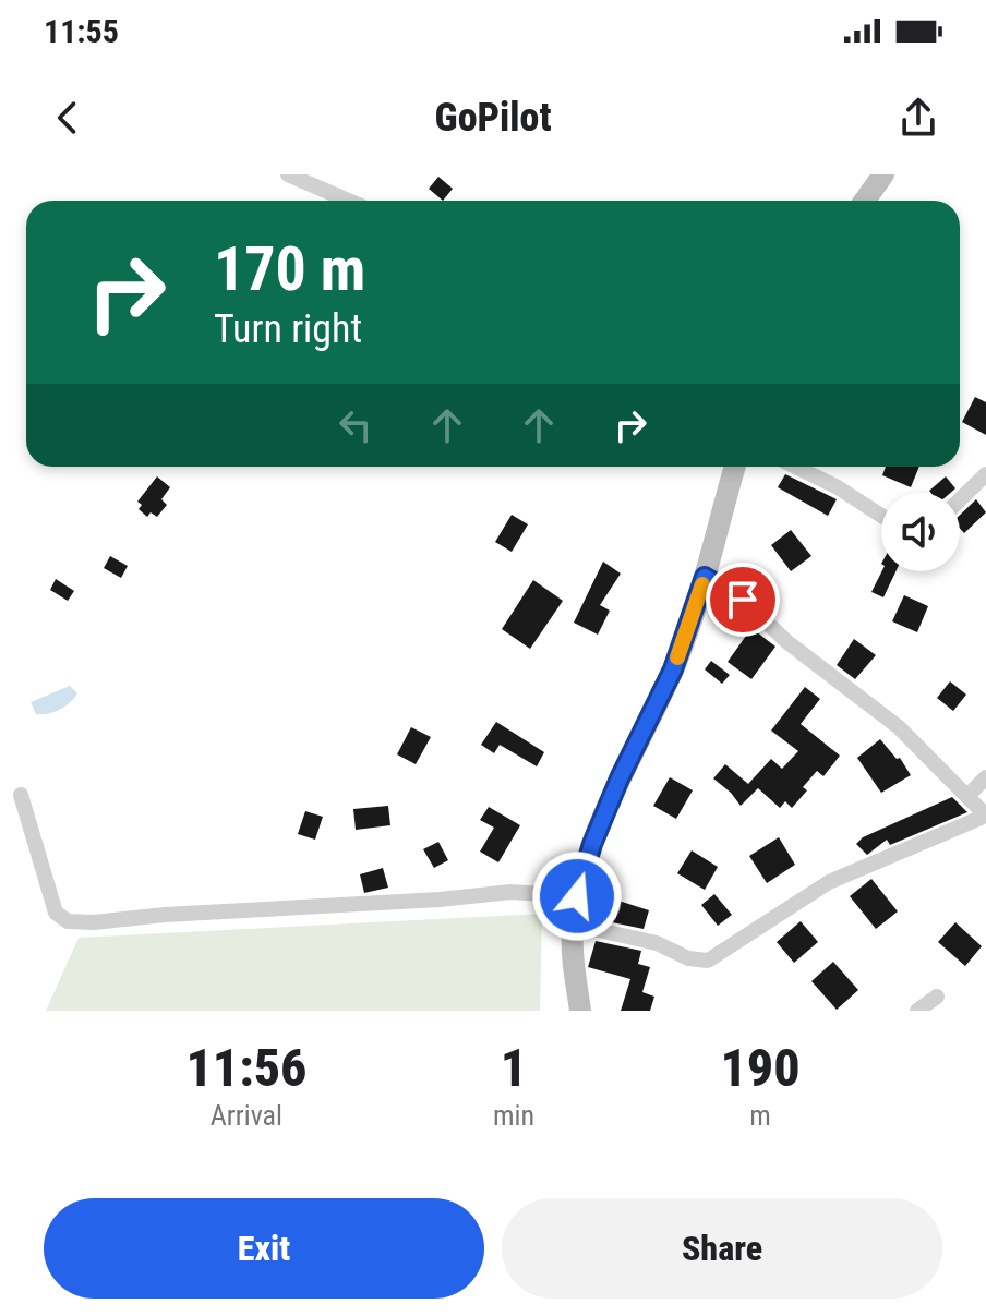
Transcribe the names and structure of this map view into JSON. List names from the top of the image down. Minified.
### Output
{"page":{"status":"11:55","header":"GoPilot","turn":["170 m","Turn right"],"eta":["11:56","Arrival","1","min","190","m"],"buttons":["Exit","Share"]}}
